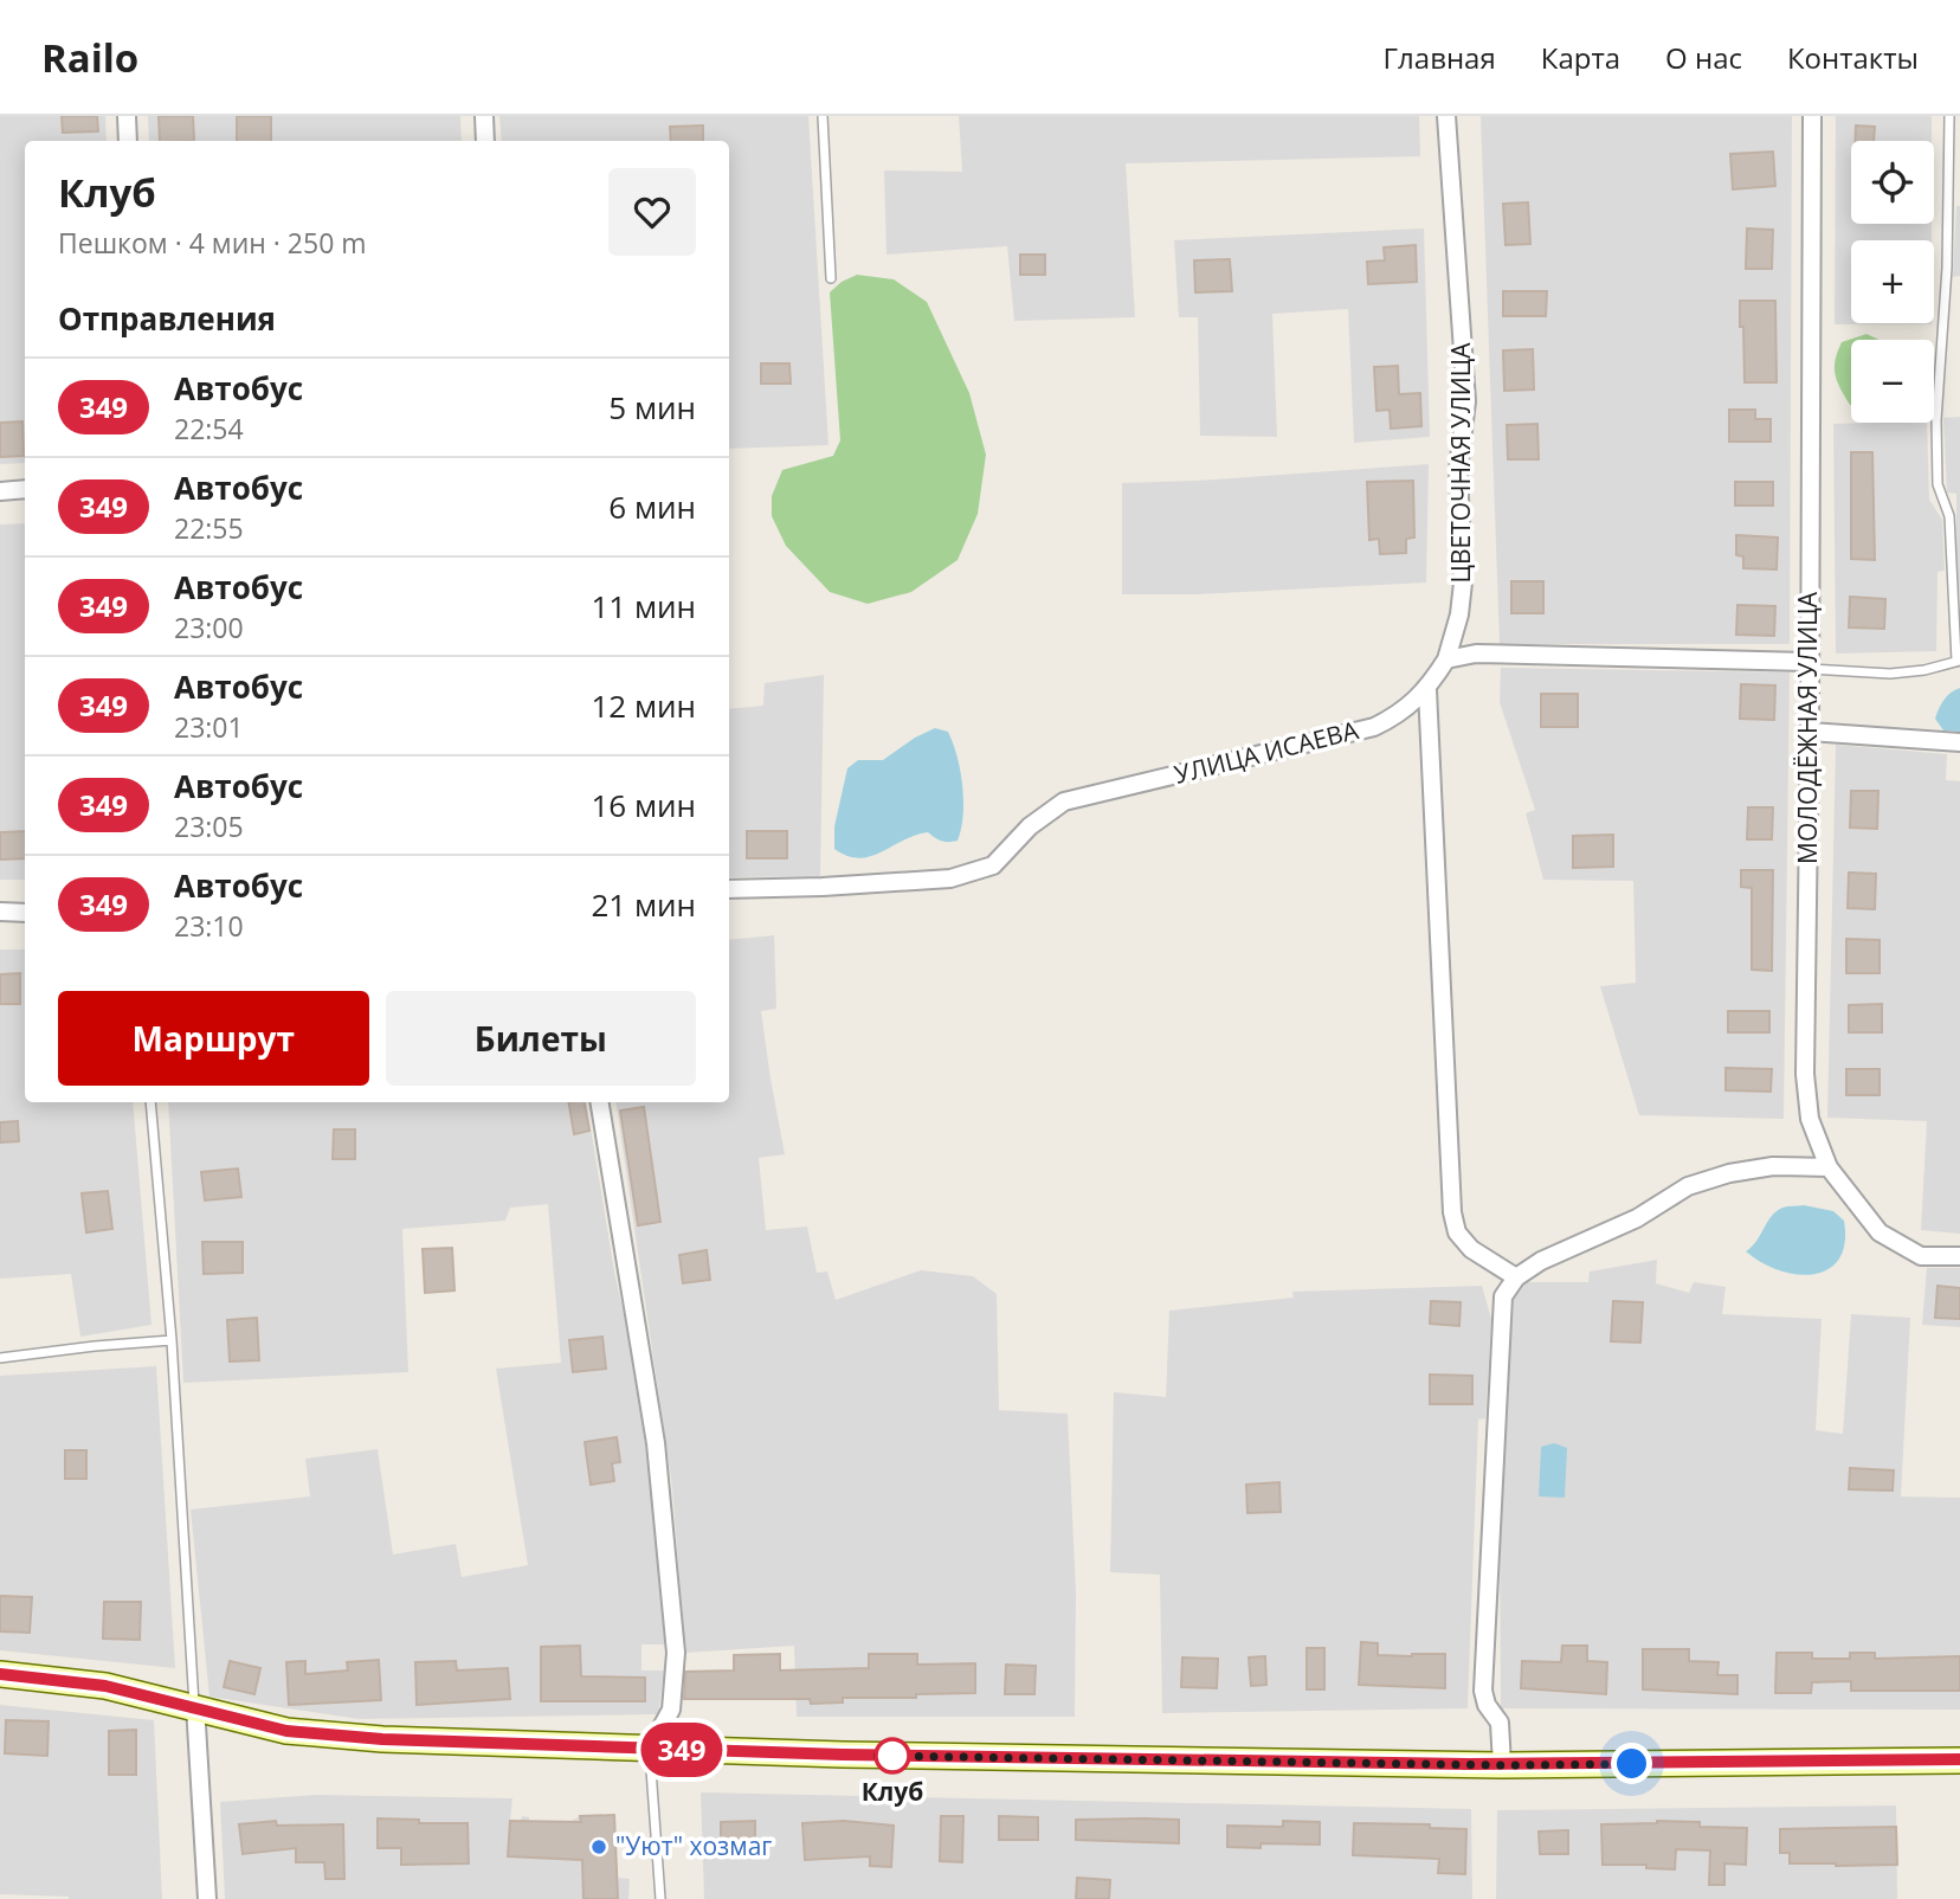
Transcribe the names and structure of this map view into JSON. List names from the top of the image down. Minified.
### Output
{"streets":{"street":["ЦВЕТОЧНАЯ УЛИЦА","МОЛОДЁЖНАЯ УЛИЦА","УЛИЦА ИСАЕВА"]},"crossings":[["ЦВЕТОЧНАЯ УЛИЦА","УЛИЦА ИСАЕВА"]],"places":["Клуб","\"Уют\" хозмаг"],"lines":["bus line 349"],"page":{"header":"Railo","nav":["Главная","Карта","О нас","Контакты"],"on_map":"349","map_buttons":["+","−"],"heading":[["Клуб","Пешком · 4 мин · 250 m"],"Отправления"],"list":[{"mark":"349","name":"Автобус","note":"22:54","value":"5 мин"},{"mark":"349","name":"Автобус","note":"22:55","value":"6 мин"},{"mark":"349","name":"Автобус","note":"23:00","value":"11 мин"},{"mark":"349","name":"Автобус","note":"23:01","value":"12 мин"},{"mark":"349","name":"Автобус","note":"23:05","value":"16 мин"},{"mark":"349","name":"Автобус","note":"23:10","value":"21 мин"}],"buttons":["Маршрут","Билеты"]}}
